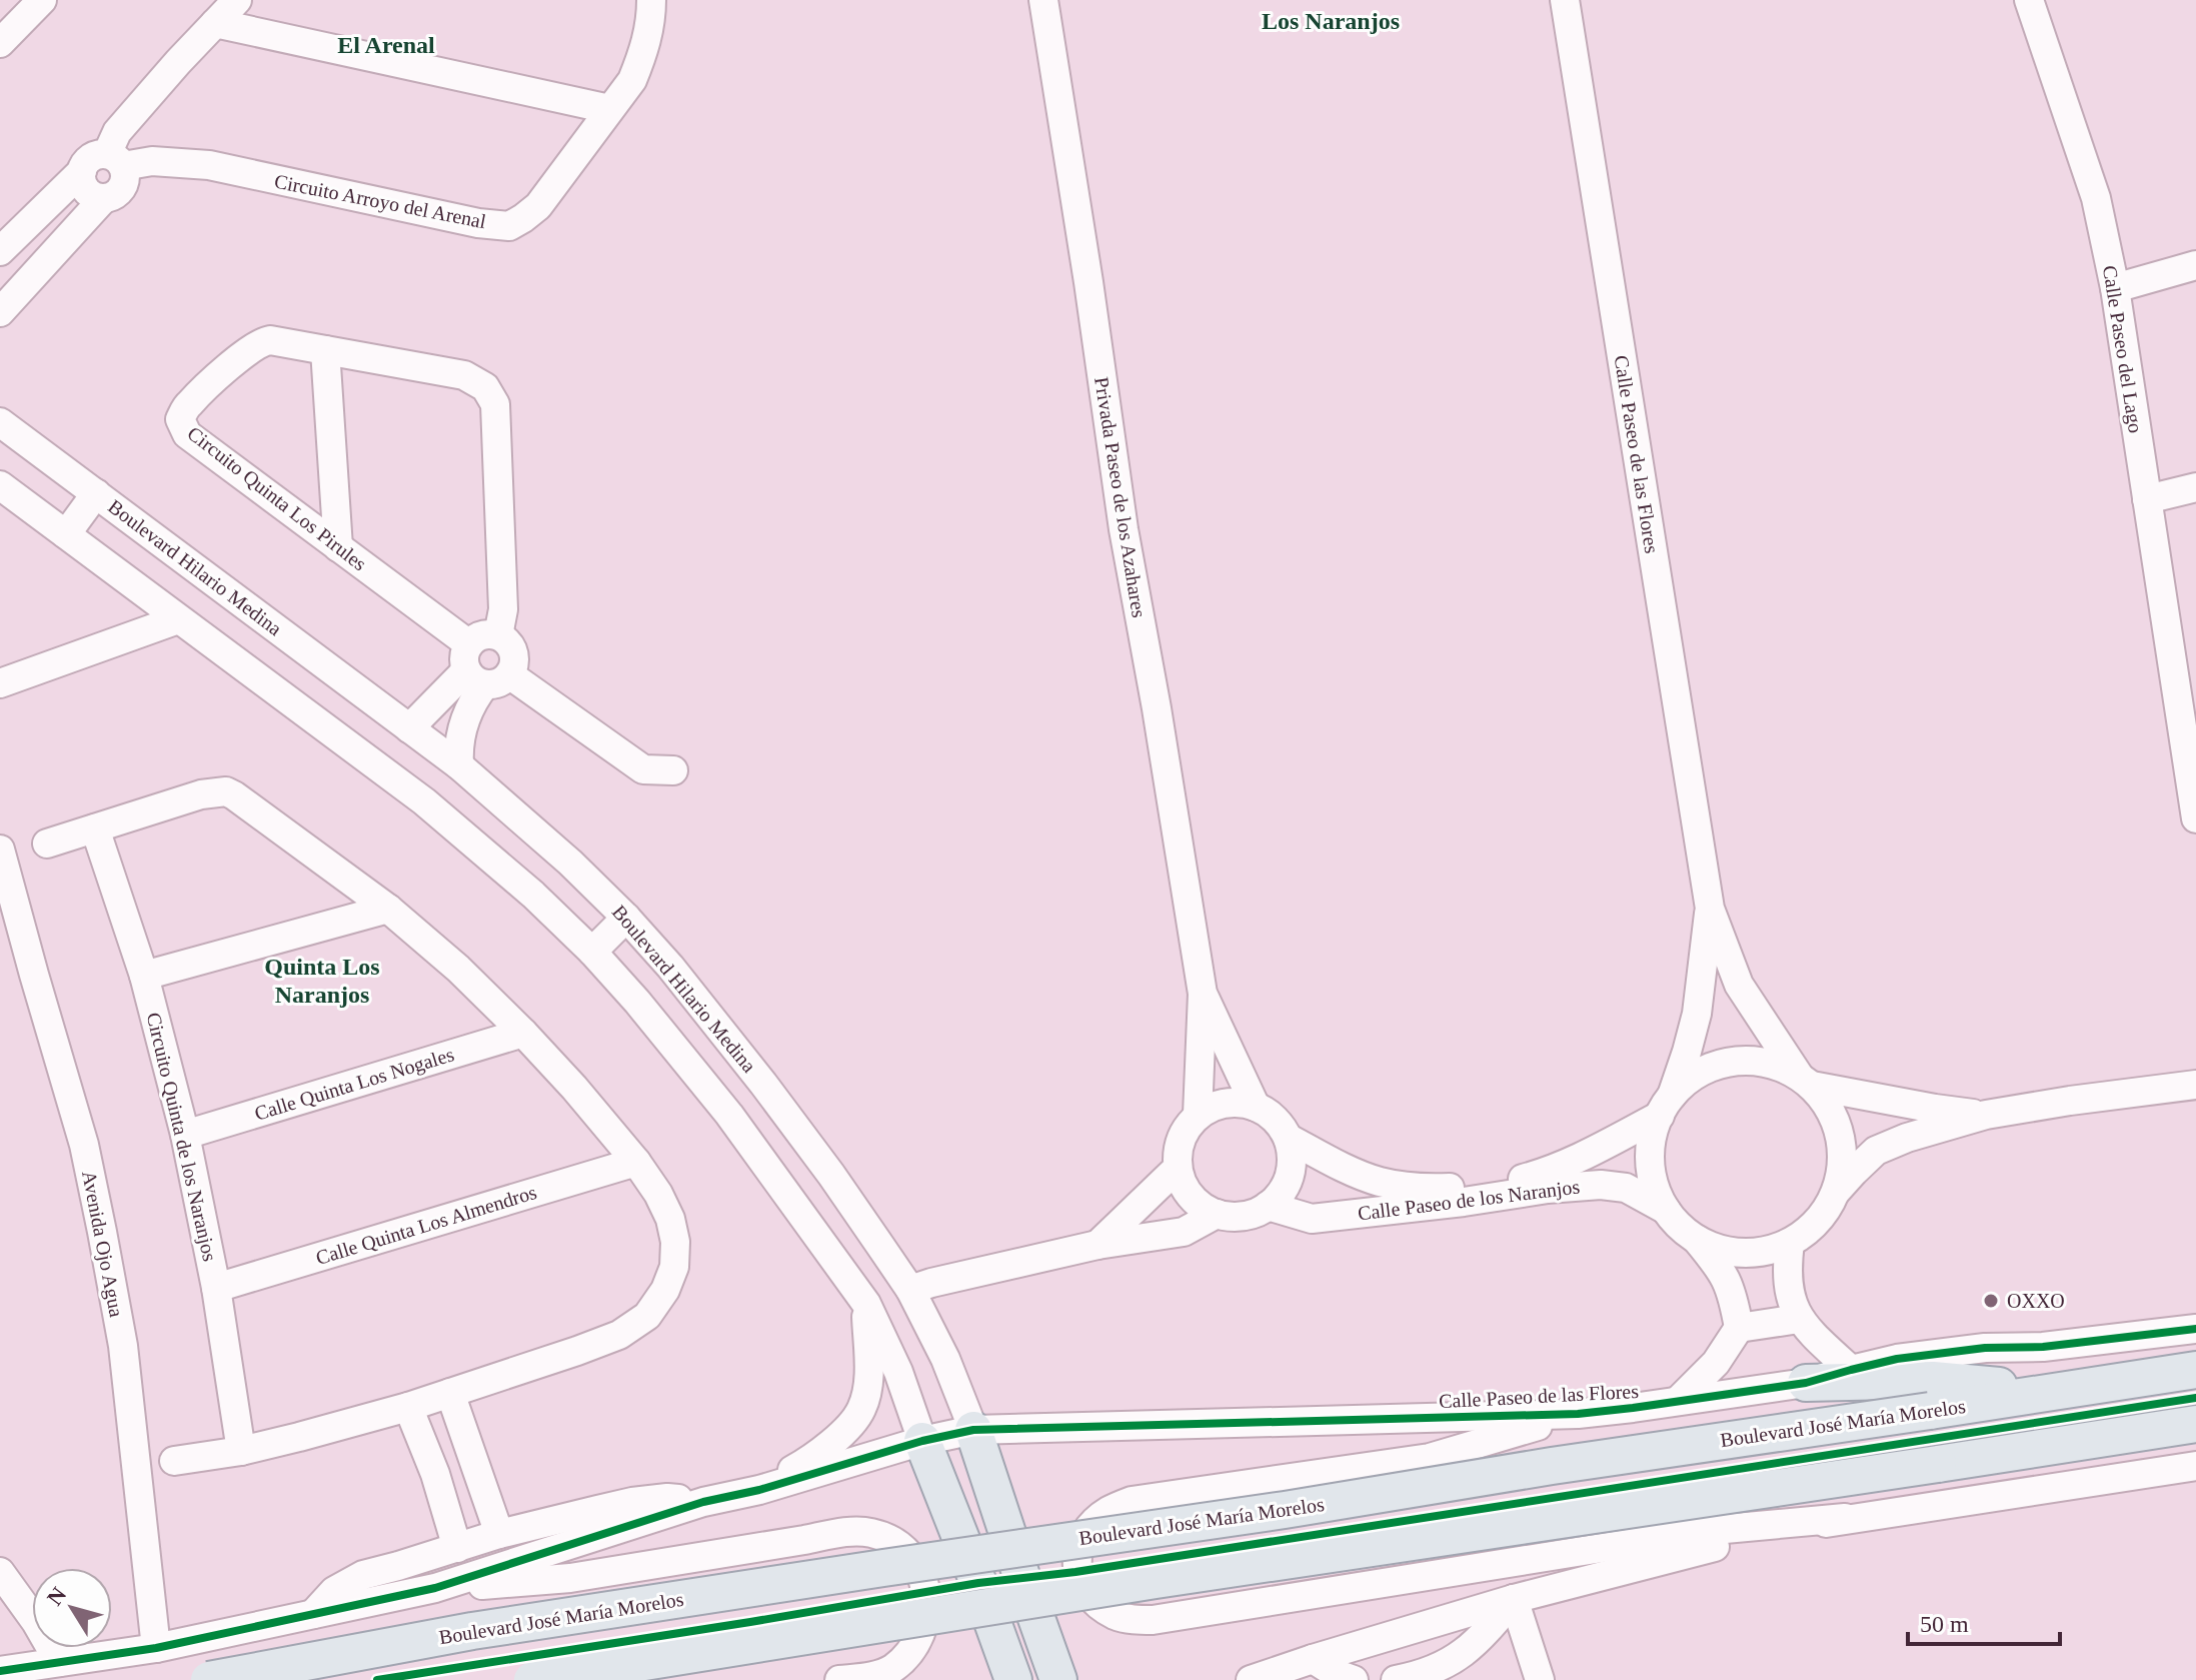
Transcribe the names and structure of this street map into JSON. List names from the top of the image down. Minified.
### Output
{"streets":{"main road":["Boulevard Hilario Medina","Boulevard José María Morelos"],"street":["Circuito Arroyo del Arenal","Calle Paseo del Lago","Calle Paseo de las Flores","Privada Paseo de los Azahares","Circuito Quinta Los Pirules","Calle Quinta Los Nogales","Circuito Quinta de los Naranjos","Calle Paseo de los Naranjos","Calle Quinta Los Almendros","Avenida Ojo Agua"]},"crossings":[["Calle Paseo de las Flores","Boulevard Hilario Medina"],["Calle Paseo de las Flores","Calle Paseo de los Naranjos"],["Privada Paseo de los Azahares","Calle Paseo de los Naranjos"],["Calle Quinta Los Nogales","Circuito Quinta de los Naranjos"],["Circuito Quinta de los Naranjos","Calle Quinta Los Almendros"]],"districts":["Los Naranjos","El Arenal","Quinta Los Naranjos"],"places":["OXXO"],"scale_bar":"50 m","north":"top left"}
